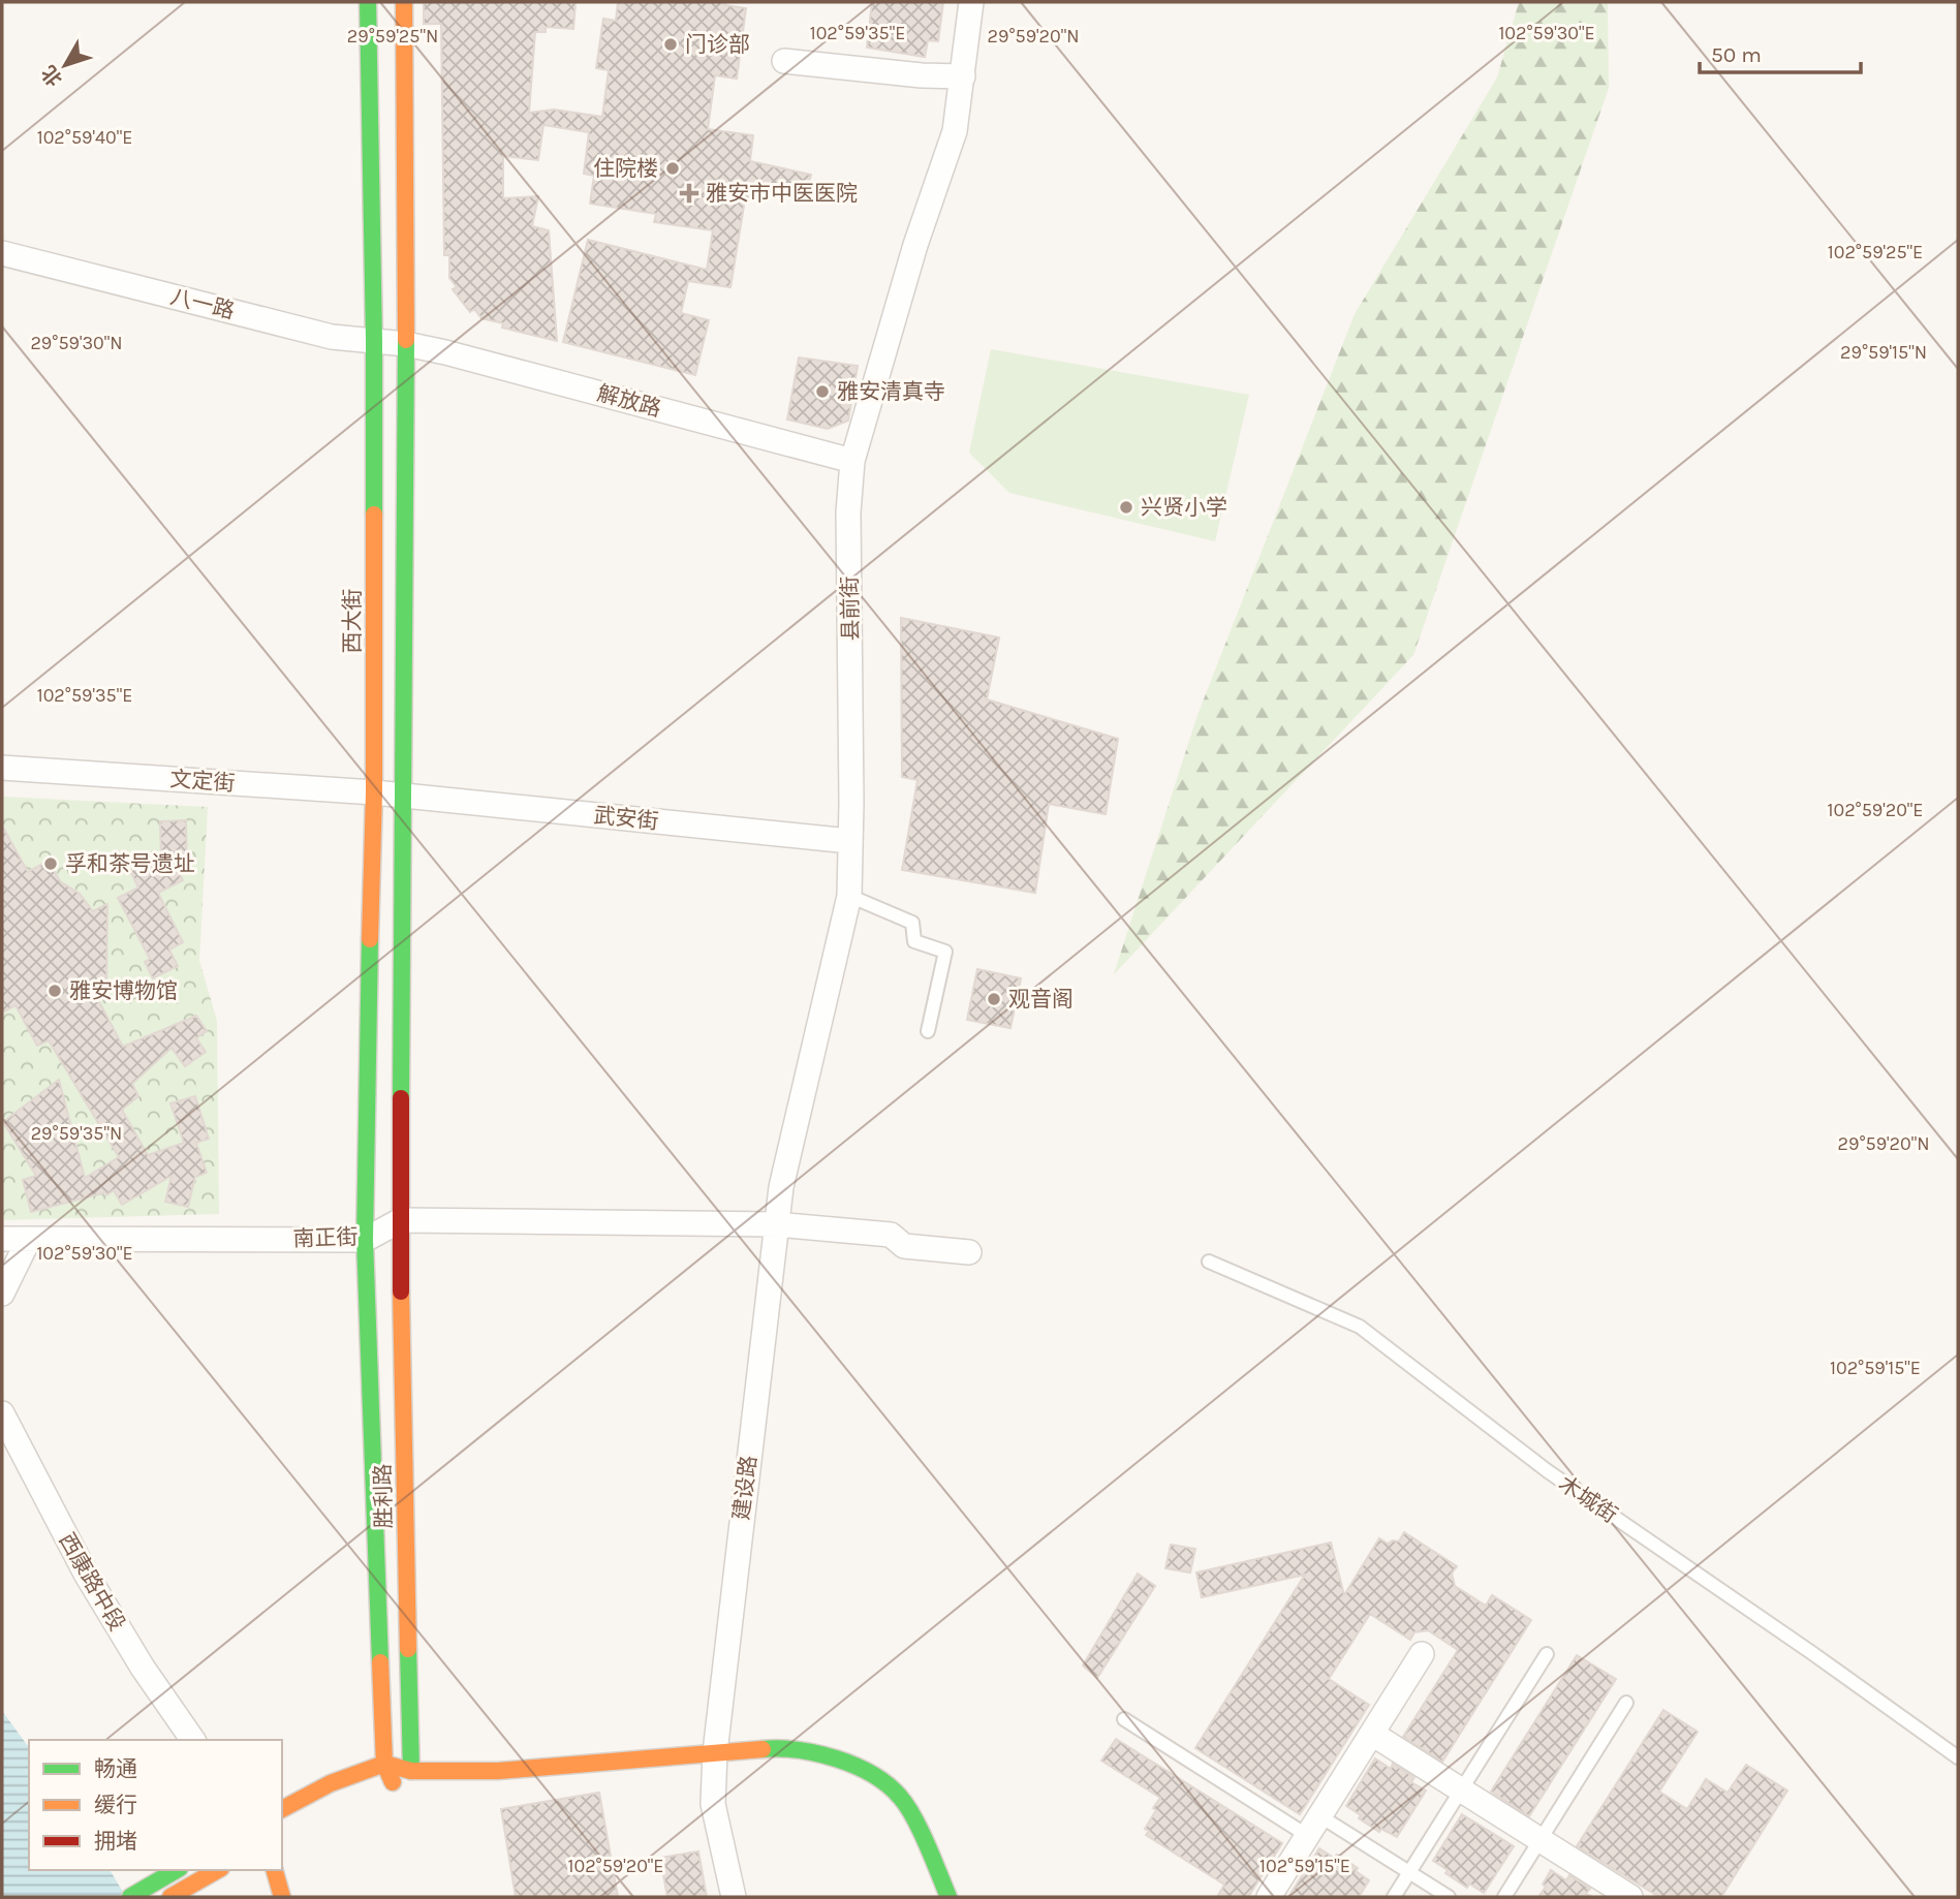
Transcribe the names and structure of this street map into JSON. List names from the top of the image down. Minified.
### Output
{"streets":{"main road":["西大街","胜利路"],"street":["八一路","解放路","县前街","文定街","武安街","南正街","建设路","西康路中段"],"lane":["木城街"]},"crossings":[["八一路","解放路"],["八一路","西大街"],["解放路","县前街"],["县前街","武安街"],["县前街","南正街"],["县前街","建设路"],["西大街","文定街"],["西大街","南正街"],["西大街","胜利路"],["文定街","武安街"],["南正街","建设路"],["南正街","胜利路"]],"places":{"other":["门诊部","住院楼","雅安清真寺","兴贤小学","孚和茶号遗址","雅安博物馆","观音阁"],"health":["雅安市中医医院"]},"legend":["畅通","缓行","拥堵"],"scale_bar":"50 m","north":"bottom left","coordinates":["102°59'35\"E","102°59'30\"E","29°59'25\"N","29°59'20\"N","102°59'40\"E","102°59'25\"E","29°59'30\"N","29°59'15\"N","102°59'20\"E","29°59'35\"N","102°59'15\"E"]}
